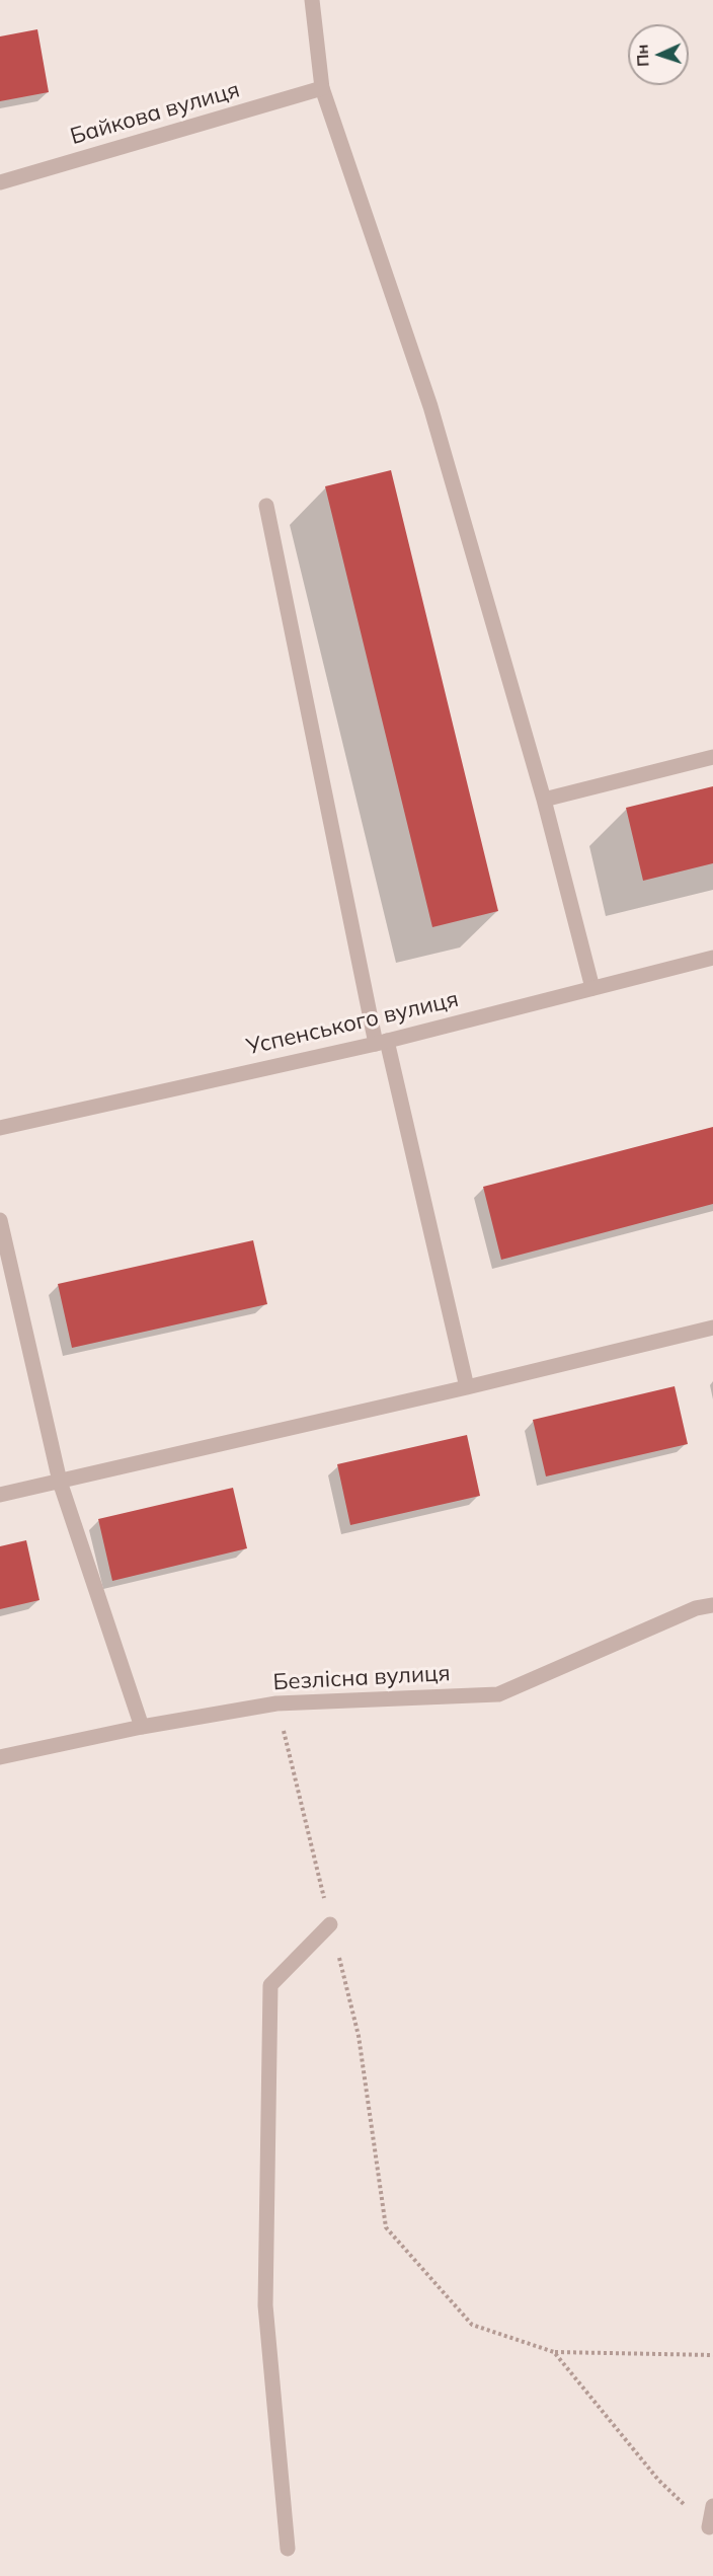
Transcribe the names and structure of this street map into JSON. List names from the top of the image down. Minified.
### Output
{"streets":{"street":["Байкова вулиця","Успенського вулиця","Безлісна вулиця"]},"north":"left"}
